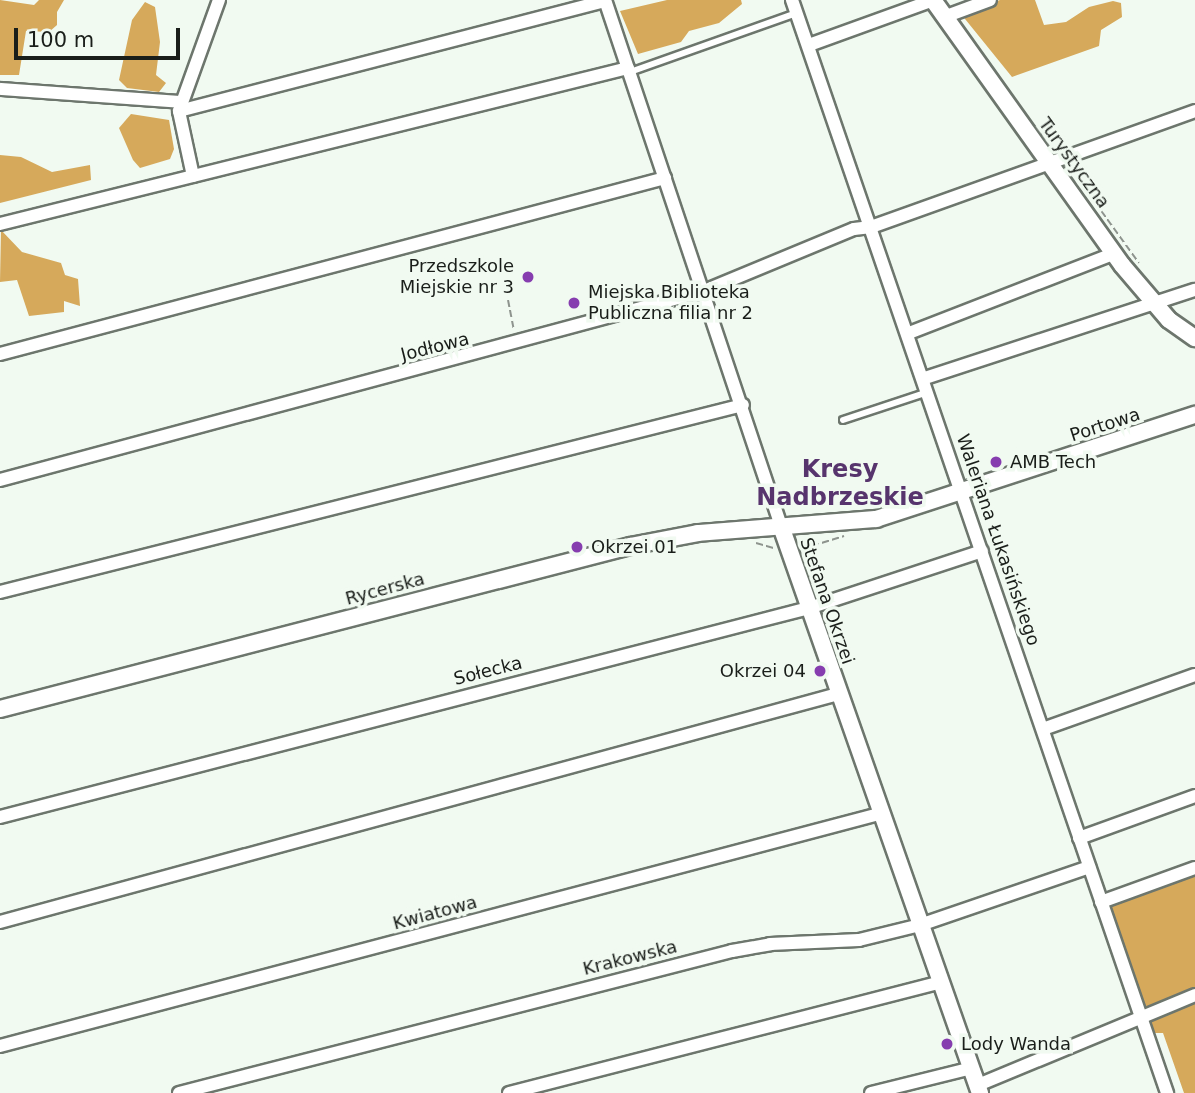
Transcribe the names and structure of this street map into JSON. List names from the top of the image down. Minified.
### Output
{"streets":{"street":["Turystyczna","Jodłowa","Portowa","Waleriana Łukasińskiego","Rycerska","Stefana Okrzei","Sołecka","Kwiatowa","Krakowska"]},"crossings":[["Turystyczna","Jodłowa"],["Jodłowa","Waleriana Łukasińskiego"],["Jodłowa","Stefana Okrzei"],["Portowa","Waleriana Łukasińskiego"],["Portowa","Rycerska"],["Portowa","Stefana Okrzei"],["Waleriana Łukasińskiego","Sołecka"],["Waleriana Łukasińskiego","Krakowska"],["Rycerska","Stefana Okrzei"],["Stefana Okrzei","Sołecka"],["Stefana Okrzei","Kwiatowa"],["Stefana Okrzei","Krakowska"]],"districts":["Kresy Nadbrzeskie"],"places":["Przedszkole Miejskie nr 3","Miejska Biblioteka Publiczna filia nr 2","AMB Tech","Okrzei 01","Okrzei 04","Lody Wanda"],"scale_bar":"100 m"}
